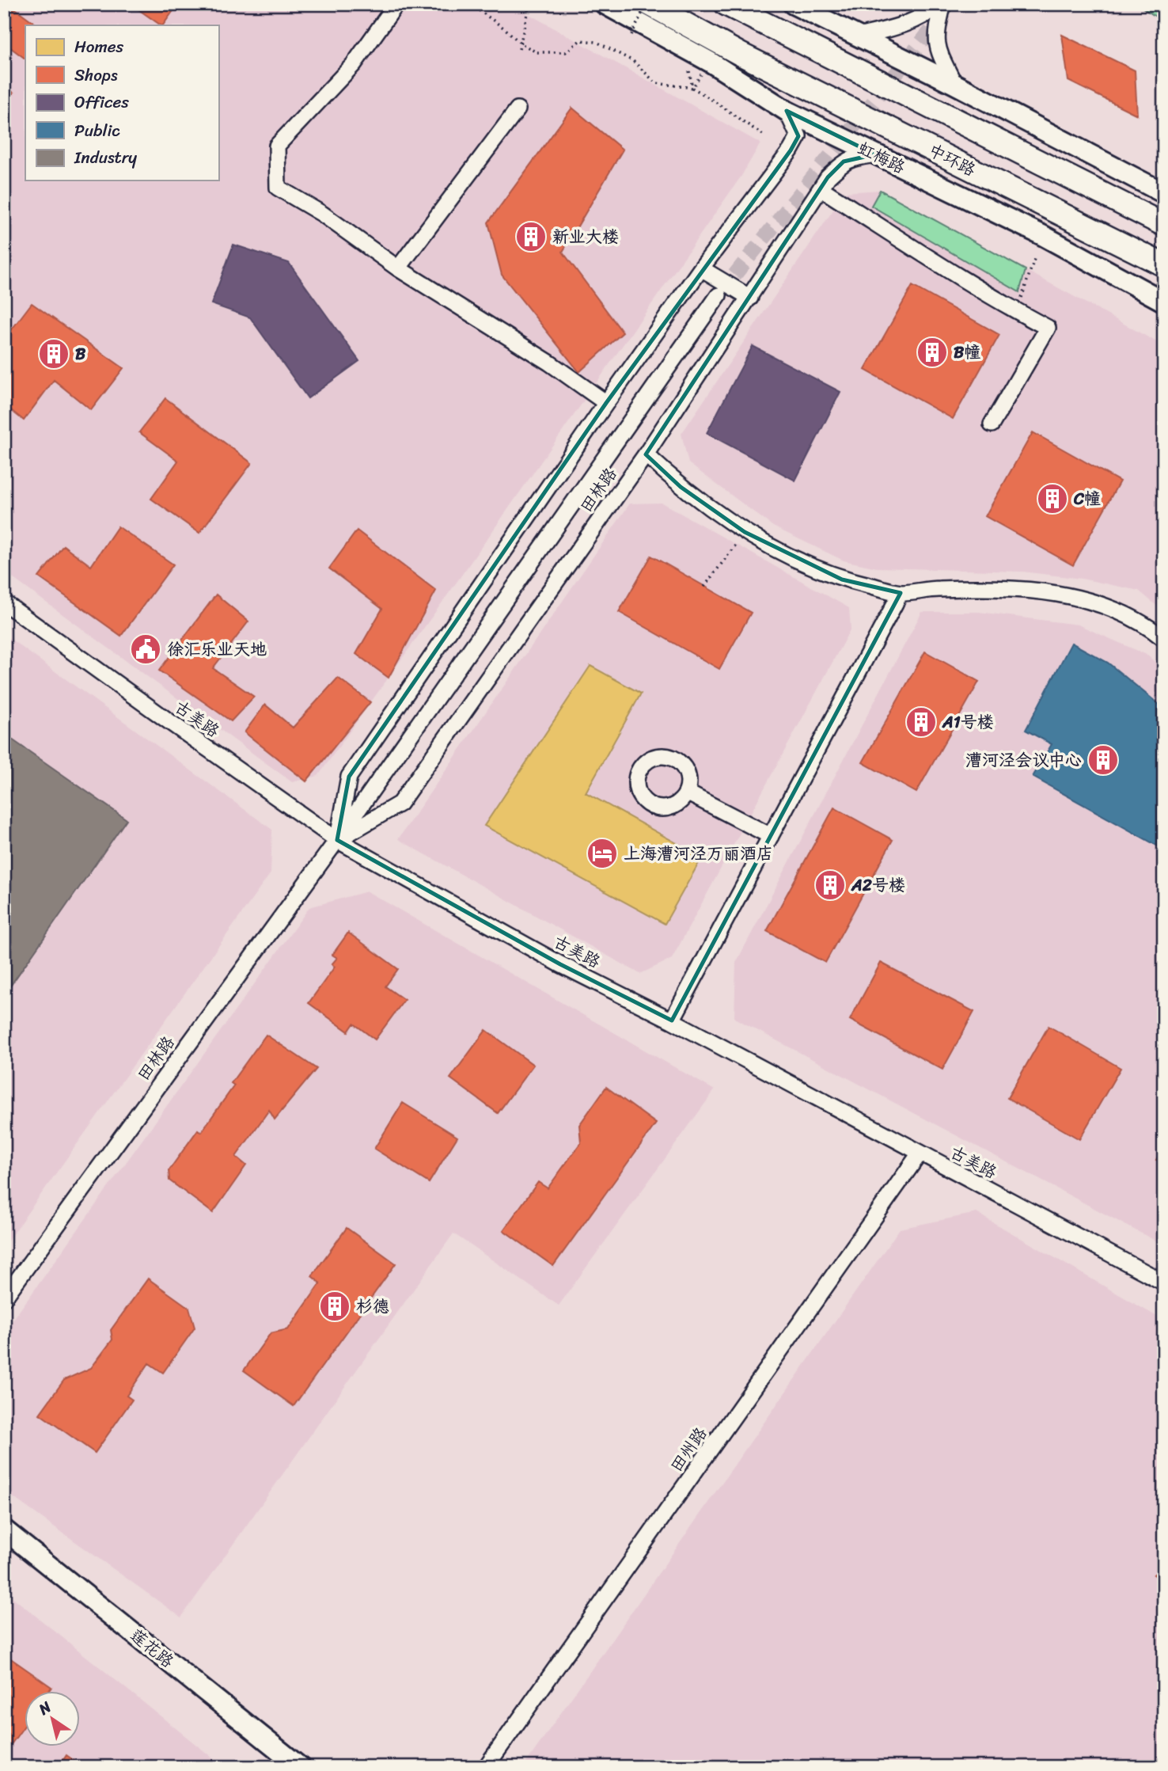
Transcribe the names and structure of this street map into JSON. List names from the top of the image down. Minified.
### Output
{"streets":{"highway":["中环路"],"main road":["虹梅路","莲花路"],"street":["田林路","古美路","田州路"]},"crossings":[["虹梅路","田林路"],["田林路","古美路"],["古美路","田州路"]],"places":{"building":["新业大楼","B幢","B","C幢","A1号楼","漕河泾会议中心","A2号楼","杉德"],"public building":["徐汇乐业天地"],"hotel":["上海漕河泾万丽酒店"]},"legend":["Homes","Shops","Offices","Public","Industry"],"north":"top left"}
